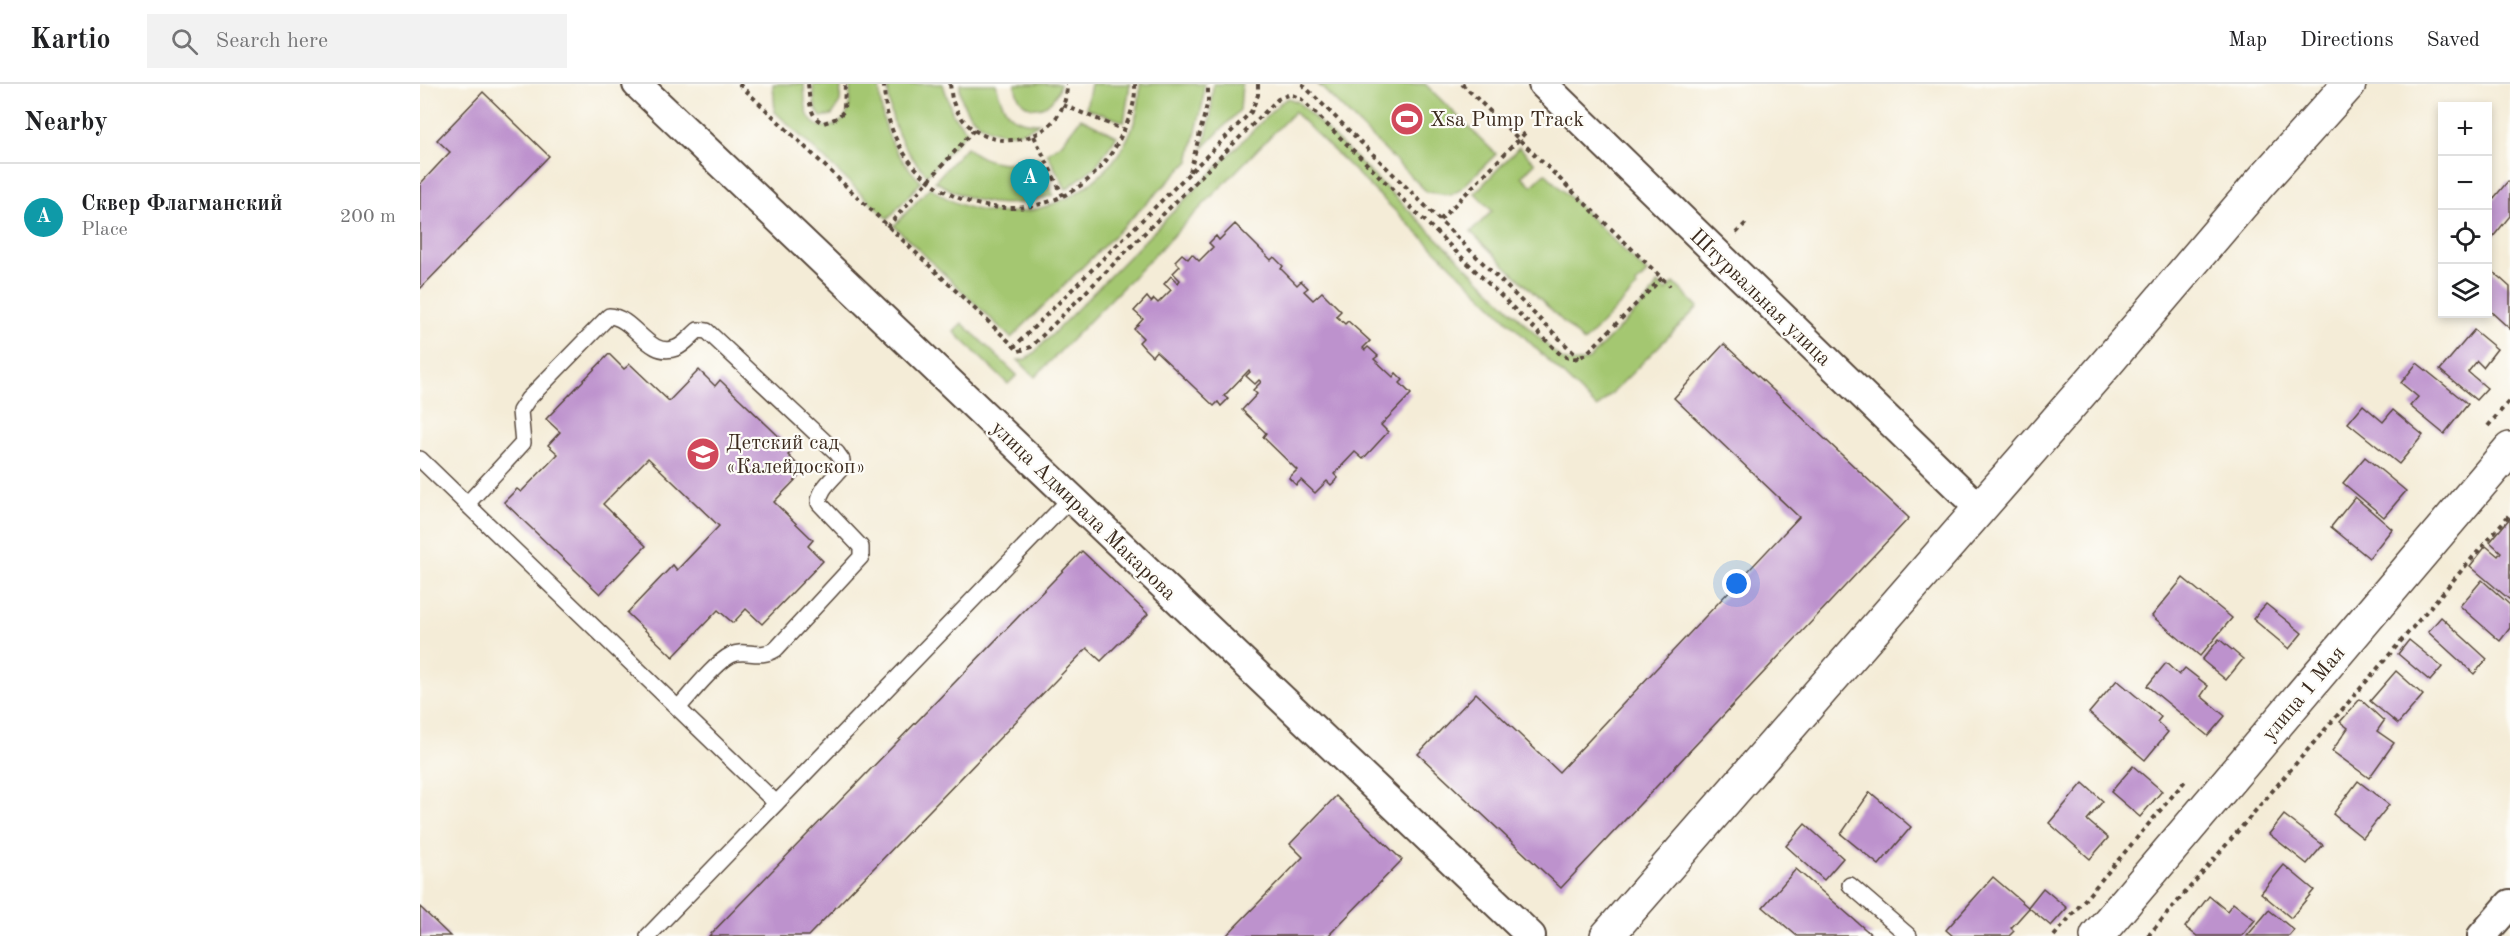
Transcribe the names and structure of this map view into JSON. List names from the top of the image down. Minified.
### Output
{"streets":{"street":["Штурвальная улица","улица Адмирала Макарова","улица 1 Мая"]},"places":{"sports":["Xsa Pump Track"],"school or university":["Детский сад «Калейдоскоп»"]},"page":{"header":"Kartio","search":"Search here","nav":["Map","Directions","Saved"],"heading":"Nearby","map_buttons":["+","−"],"pins":"A","list":[{"mark":"A","name":"Сквер Флагманский","note":"Place","value":"200 m"}]}}
